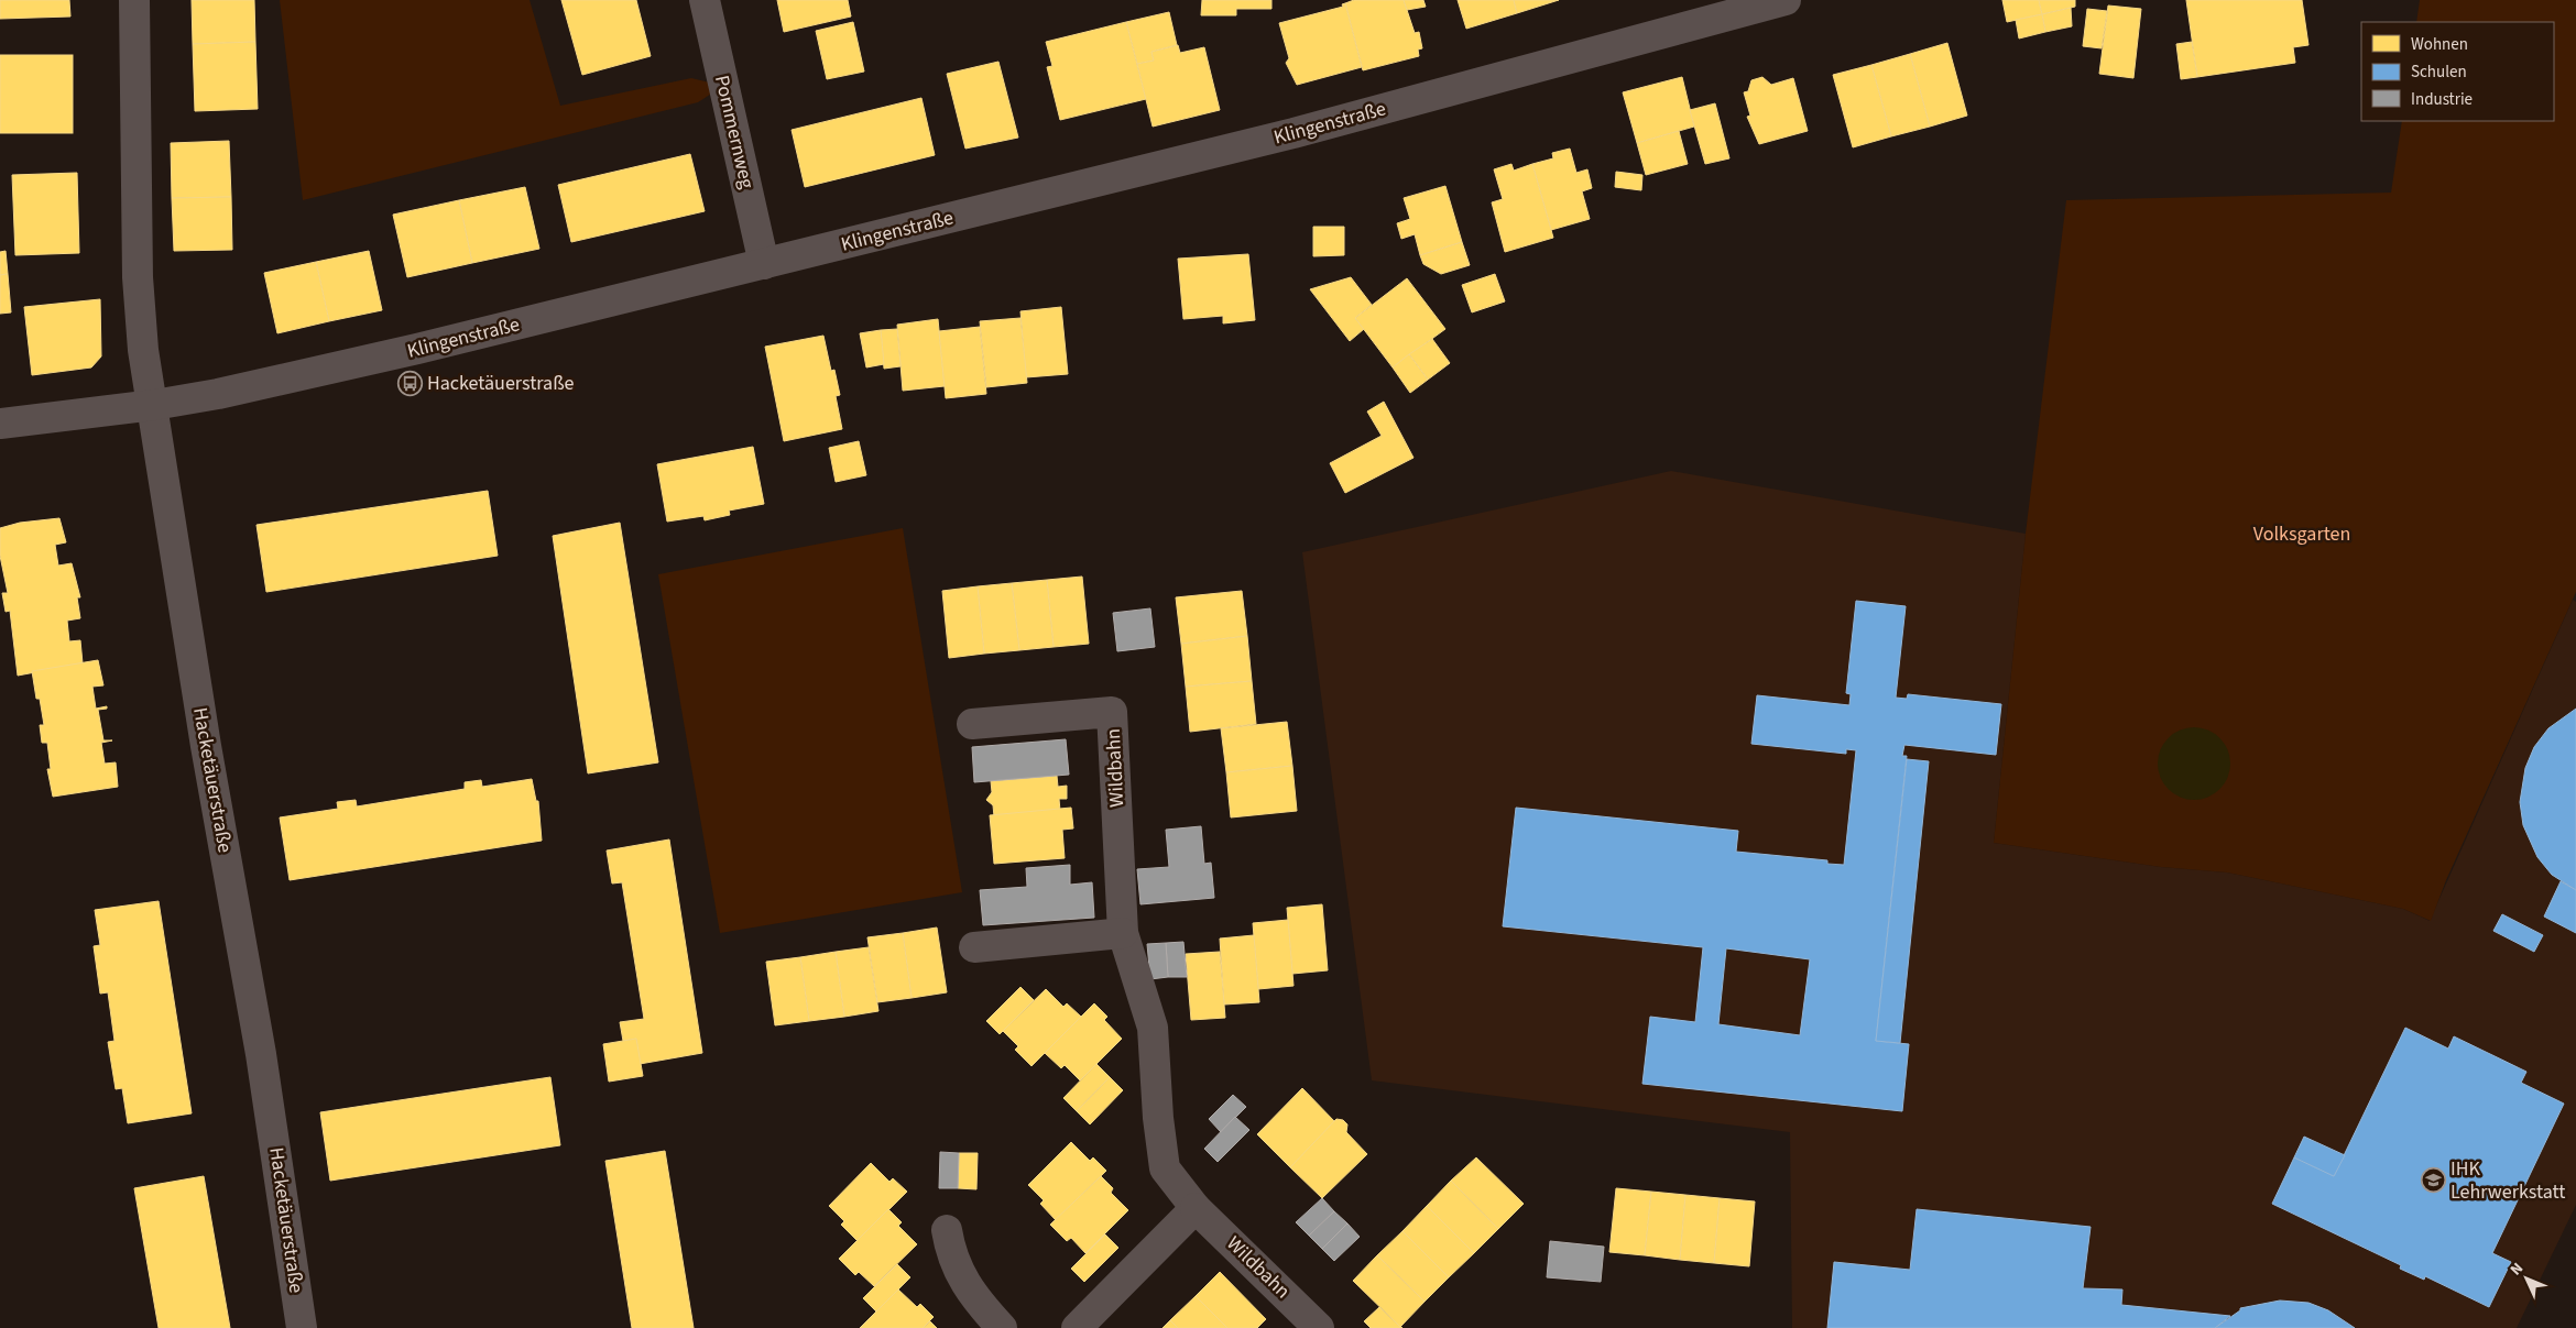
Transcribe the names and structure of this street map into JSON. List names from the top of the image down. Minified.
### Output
{"streets":{"street":["Klingenstraße","Pommernweg","Wildbahn","Hacketäuerstraße"]},"crossings":[["Klingenstraße","Pommernweg"],["Klingenstraße","Hacketäuerstraße"]],"parks":["Volksgarten"],"places":{"bus stop":["Hacketäuerstraße"],"school or university":["IHK Lehrwerkstatt"]},"legend":["Wohnen","Schulen","Industrie"],"north":"top left"}
